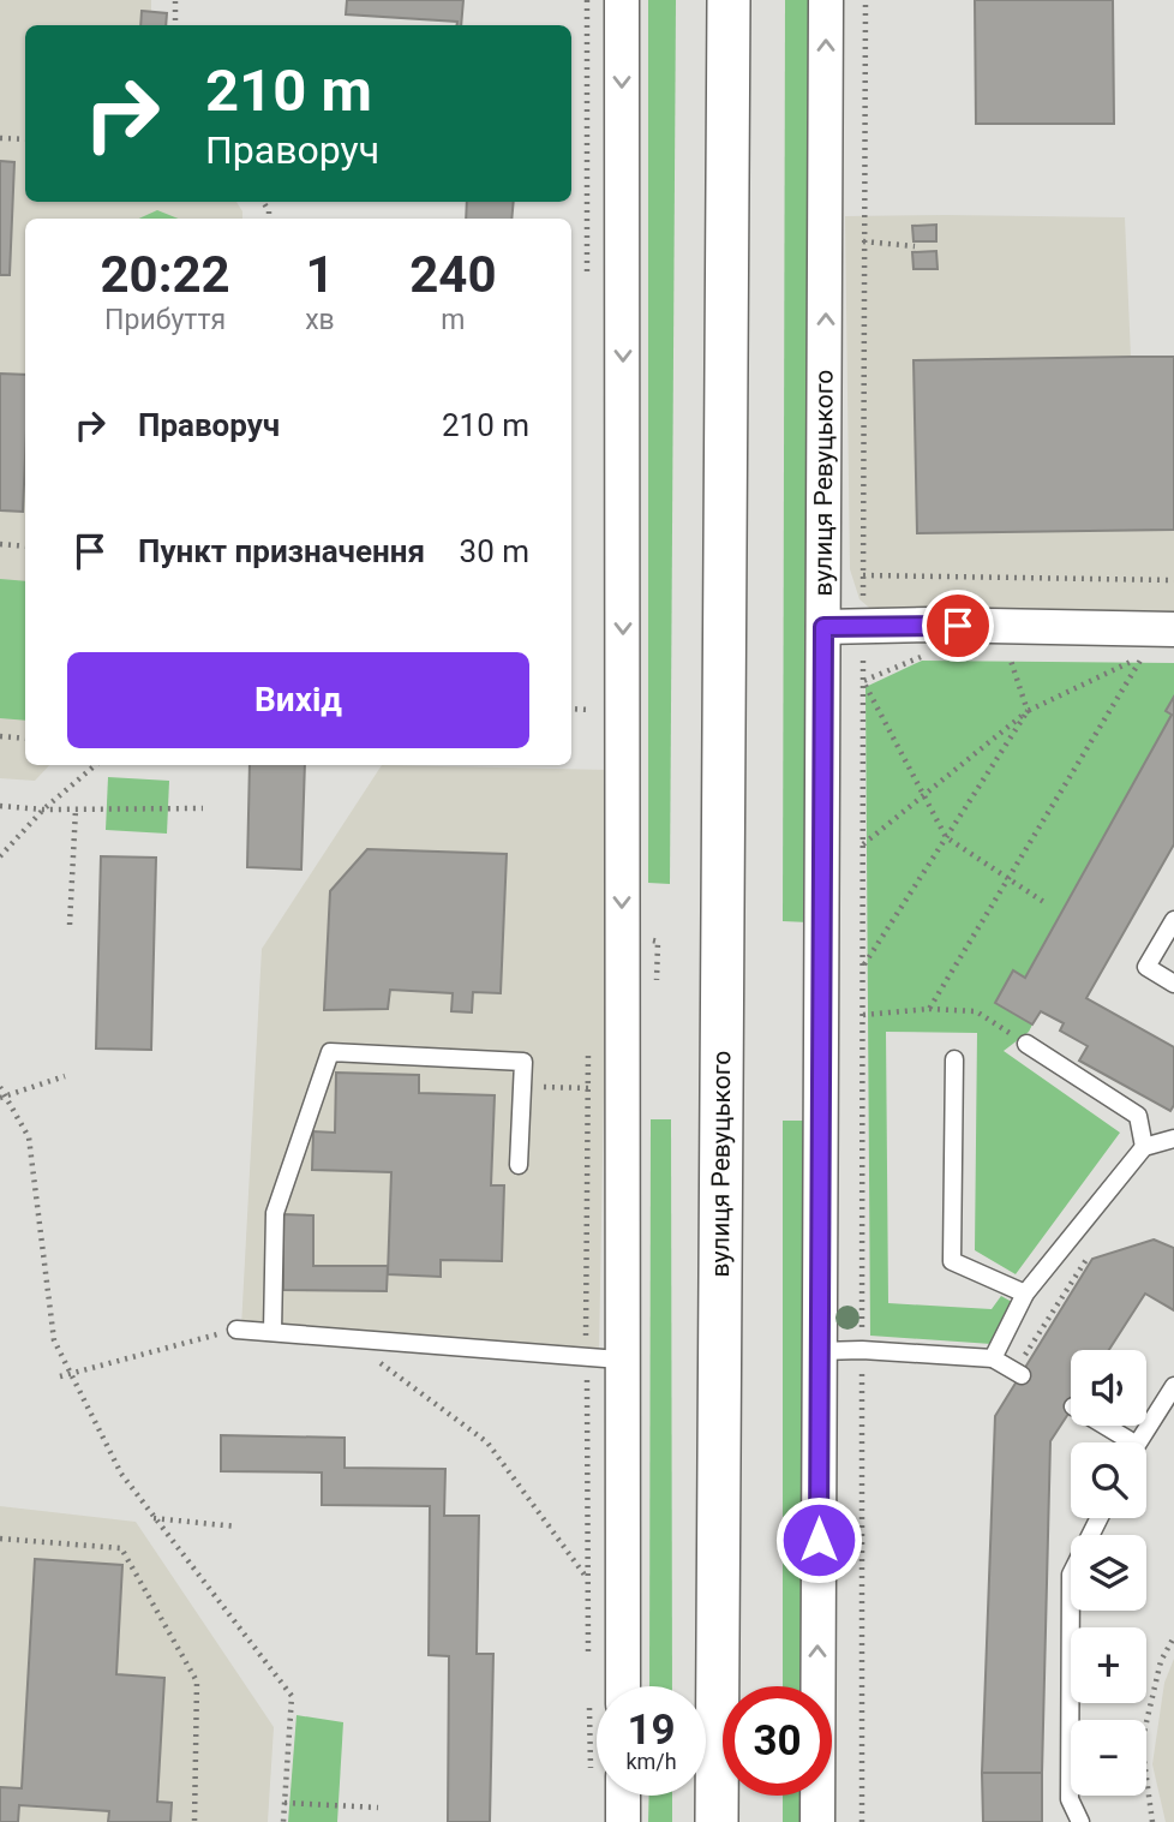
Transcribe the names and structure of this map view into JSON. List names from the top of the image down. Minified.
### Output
{"streets":{"street":["вулиця Ревуцького"]},"page":{"turn":["210 m","Праворуч"],"eta":["20:22","Прибуття","1","хв","240","m"],"list":[{"name":"Праворуч","value":"210 m"},{"name":"Пункт призначення","value":"30 m"}],"buttons":"Вихід","map_buttons":["+","−"],"speed":"19 km/h","limit":"30"}}
